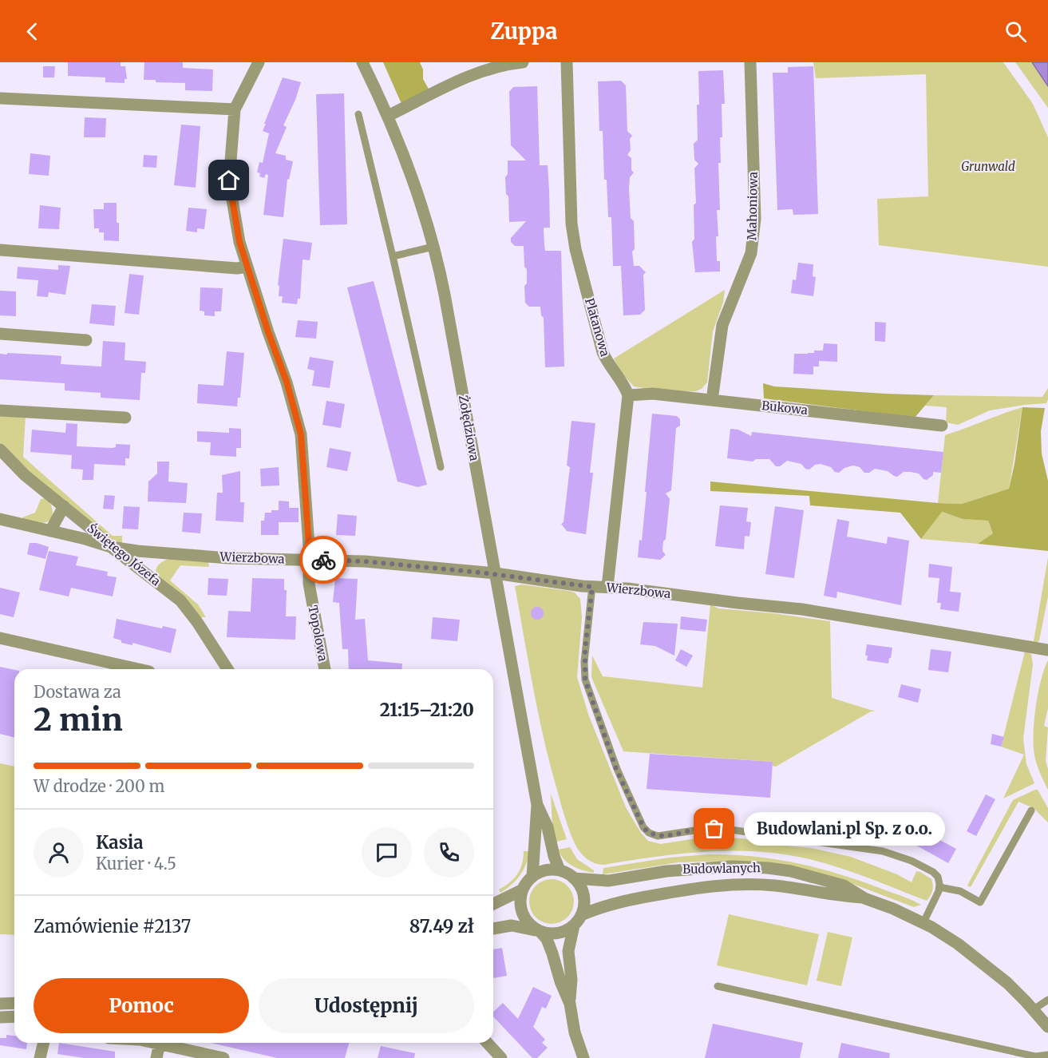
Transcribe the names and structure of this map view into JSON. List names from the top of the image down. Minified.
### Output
{"streets":{"street":["Mahoniowa","Platanowa","Bukowa","Żołędziowa","Świętego Józefa","Wierzbowa","Topolowa","Budowlanych"]},"crossings":[["Mahoniowa","Bukowa"],["Platanowa","Bukowa"],["Żołędziowa","Wierzbowa"],["Żołędziowa","Budowlanych"],["Świętego Józefa","Wierzbowa"],["Wierzbowa","Topolowa"]],"parks":["Grunwald"],"places":["Budowlani.pl Sp. z o.o."],"page":{"header":"Zuppa","heading":["2 min","Dostawa za","21:15–21:20"],"panel":["Kasia","Kurier · 4.5","Zamówienie #2137","87.49 zł"],"bar":"W drodze · 200 m","bubble":"Budowlani.pl Sp. z o.o.","buttons":["Pomoc","Udostępnij"]}}
